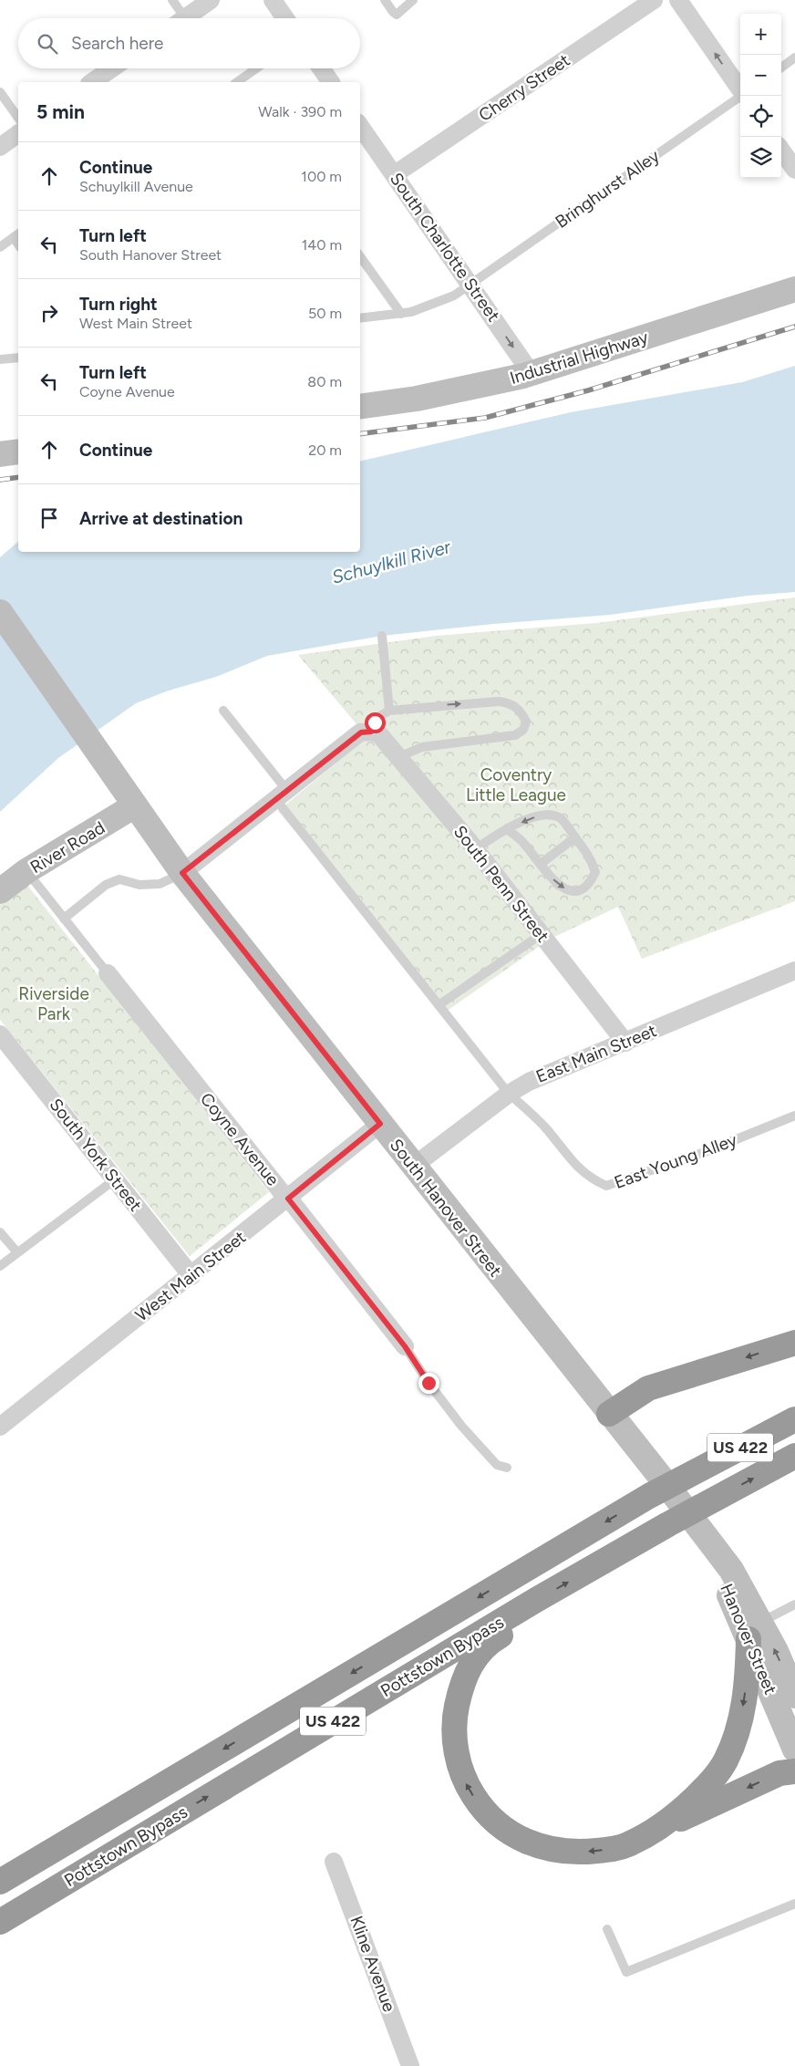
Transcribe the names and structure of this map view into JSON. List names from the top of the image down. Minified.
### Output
{"streets":{"highway":["US 422","Pottstown Bypass"],"main road":["Industrial Highway","River Road","South Hanover Street","Hanover Street"],"street":["Cherry Street","South Charlotte Street","South Penn Street","East Main Street","Coyne Avenue","South York Street","West Main Street","Kline Avenue"],"lane":["Bringhurst Alley","East Young Alley"]},"crossings":[["Cherry Street","South Charlotte Street"],["Bringhurst Alley","South Charlotte Street"],["South Charlotte Street","Industrial Highway"],["River Road","South Hanover Street"],["South Penn Street","East Main Street"],["East Main Street","East Young Alley"],["East Main Street","South Hanover Street"],["Coyne Avenue","West Main Street"],["South York Street","West Main Street"],["South Hanover Street","West Main Street"],["South Hanover Street","Hanover Street"]],"one_way":["South Charlotte Street"],"water":["Schuylkill River"],"parks":["Coventry Little League","Riverside Park"],"page":{"map_buttons":["+","−"],"search":"Search here","heading":["5 min","Walk · 390 m"],"list":[["Continue","Schuylkill Avenue","100 m"],["Turn left","South Hanover Street","140 m"],["Turn right","West Main Street","50 m"],["Turn left","Coyne Avenue","80 m"],["Continue","20 m"],"Arrive at destination"]}}
